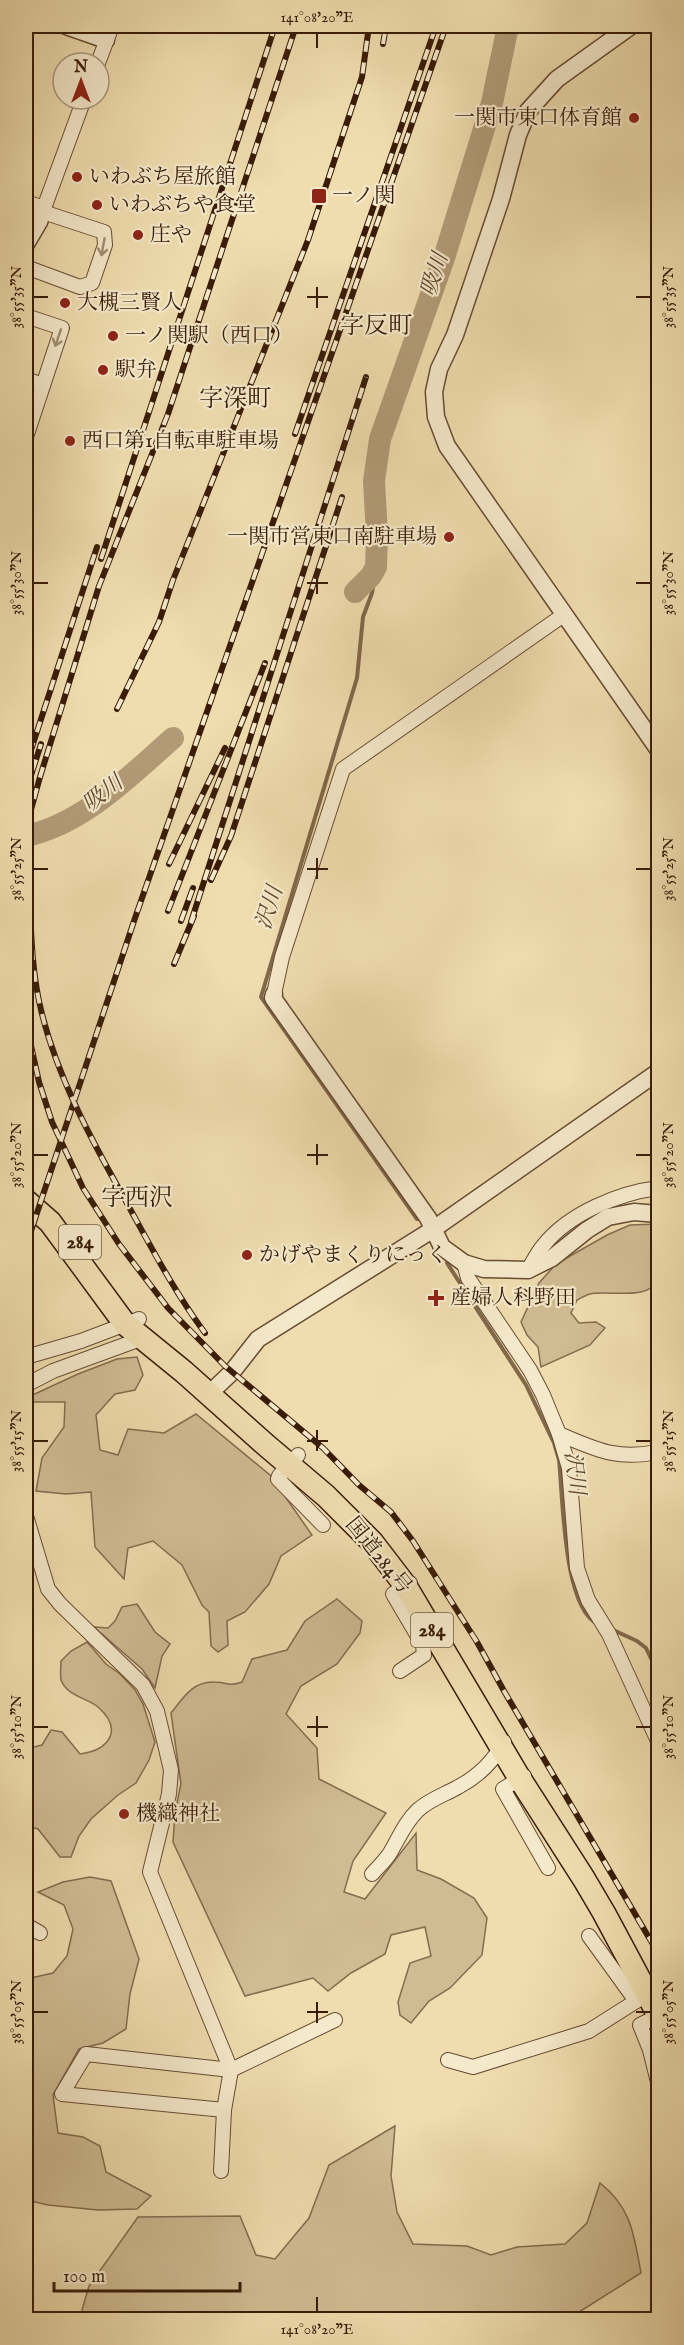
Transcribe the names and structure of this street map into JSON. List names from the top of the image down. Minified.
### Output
{"streets":{"highway":["284","国道284号"]},"districts":["字反町","字深町","字西沢"],"water":["吸川","沢川"],"places":{"other":["一関市東口体育館","いわぶち屋旅館","いわぶちや食堂","庄や","大槻三賢人","一ノ関駅（西口）","駅弁","西口第1自転車駐車場","一関市営東口南駐車場","かげやまくりにっく","機織神社"],"transit":["一ノ関"],"health":["産婦人科野田"]},"scale_bar":"100 m","north":"top","coordinates":["141°08'20\"E","38°55'35\"N","38°55'30\"N","38°55'25\"N","38°55'20\"N","38°55'15\"N","38°55'10\"N","38°55'05\"N"]}
